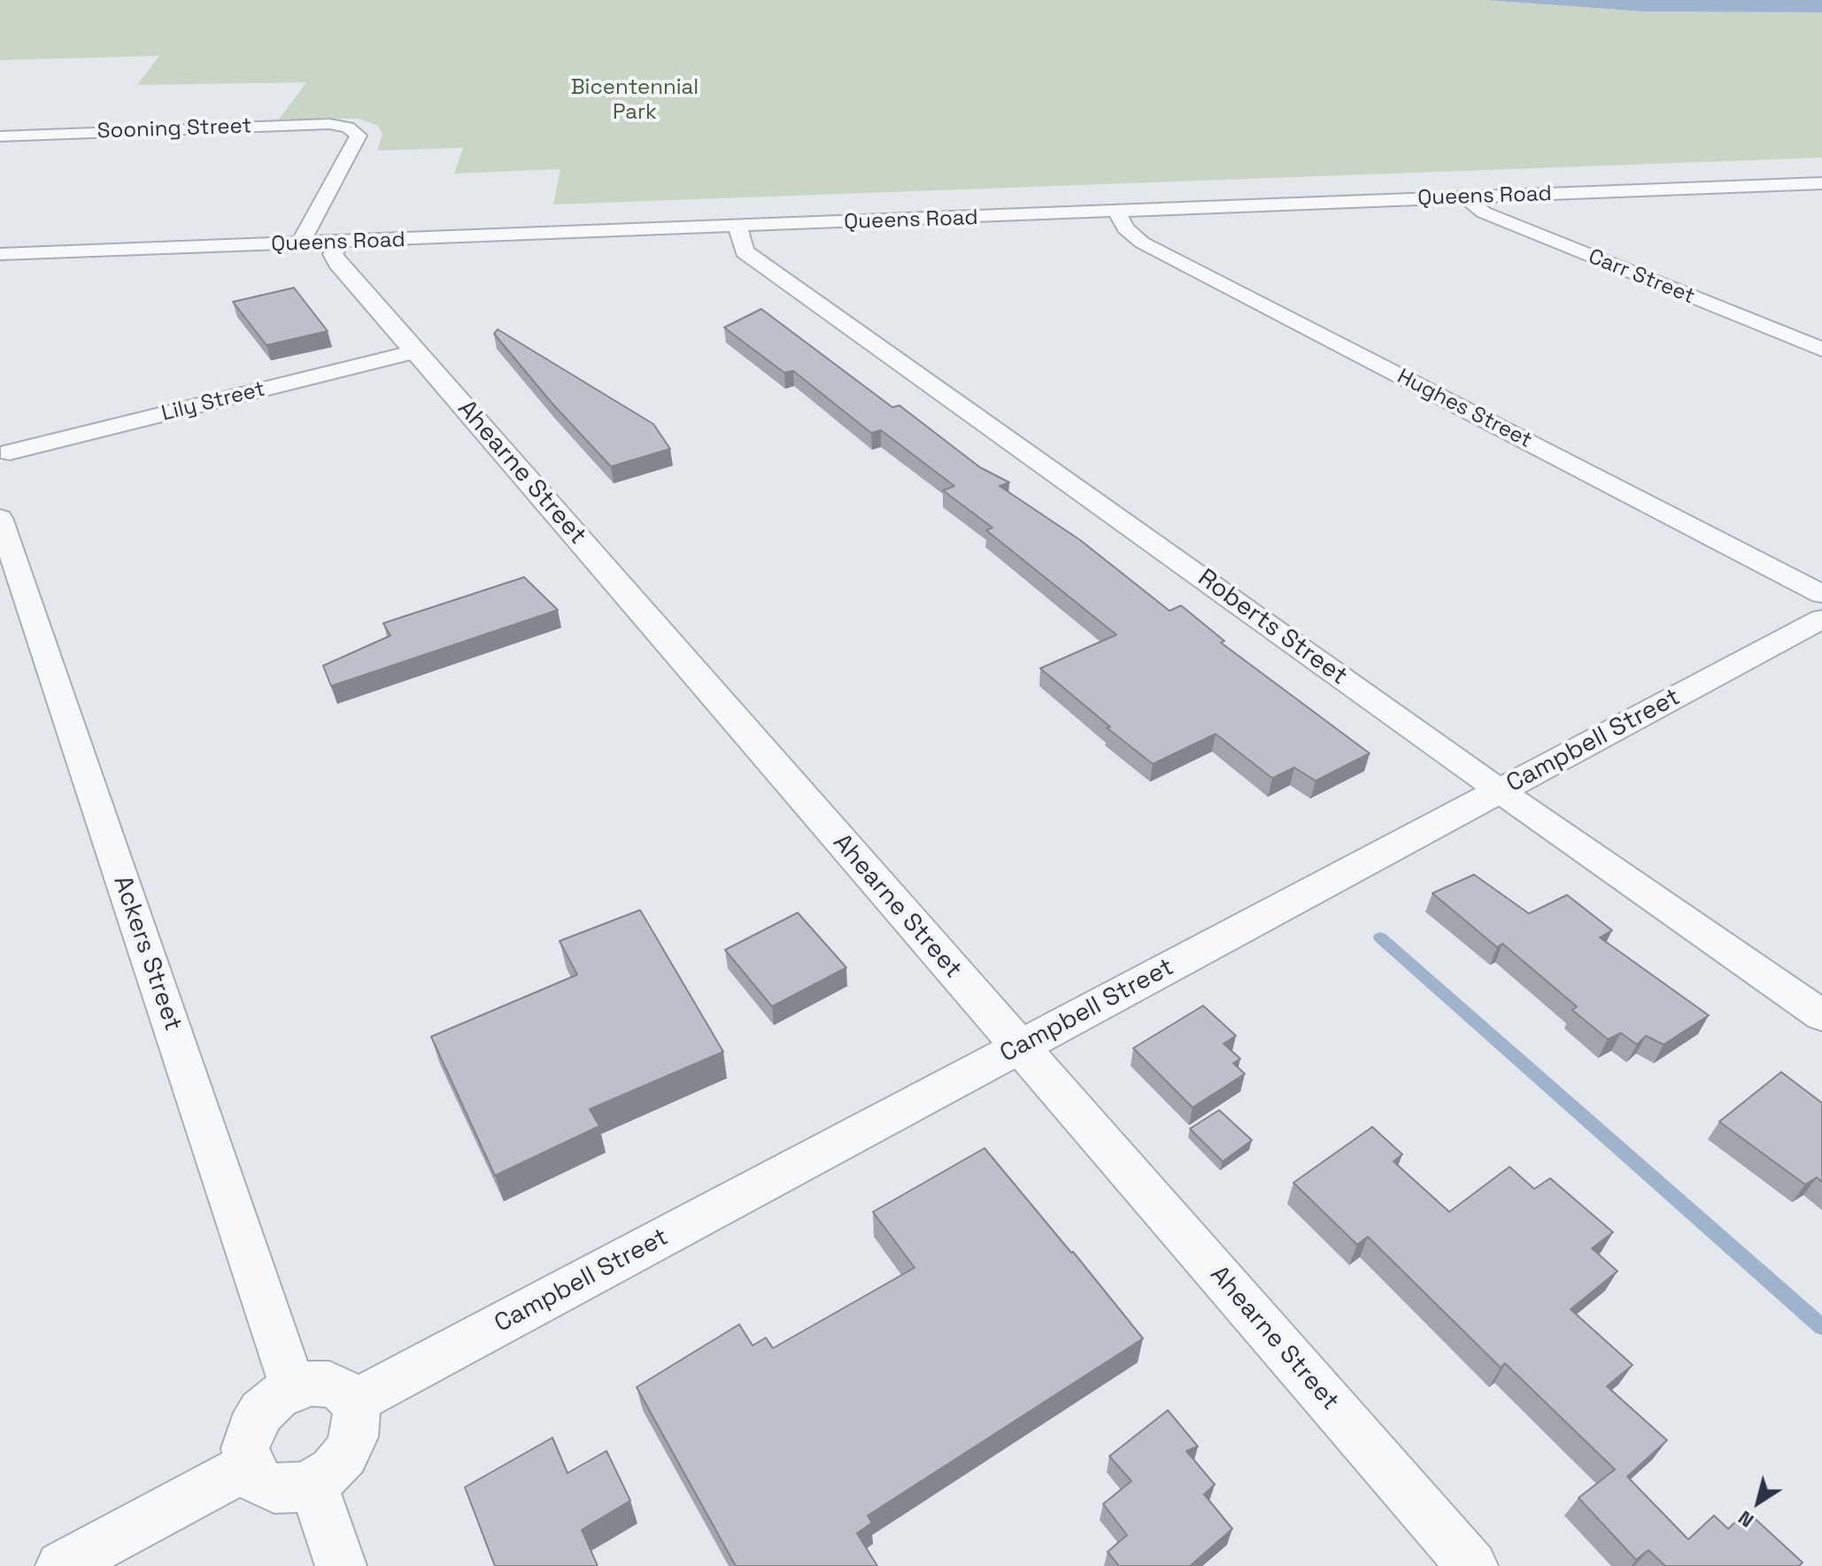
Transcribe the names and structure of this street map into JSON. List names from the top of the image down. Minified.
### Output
{"streets":{"street":["Sooning Street","Queens Road","Carr Street","Lily Street","Hughes Street","Ahearne Street","Roberts Street","Campbell Street","Ackers Street"]},"crossings":[["Sooning Street","Queens Road"],["Queens Road","Carr Street"],["Queens Road","Hughes Street"],["Queens Road","Ahearne Street"],["Queens Road","Roberts Street"],["Lily Street","Ahearne Street"],["Ahearne Street","Campbell Street"],["Roberts Street","Campbell Street"],["Campbell Street","Ackers Street"]],"parks":["Bicentennial Park"],"north":"bottom left"}
